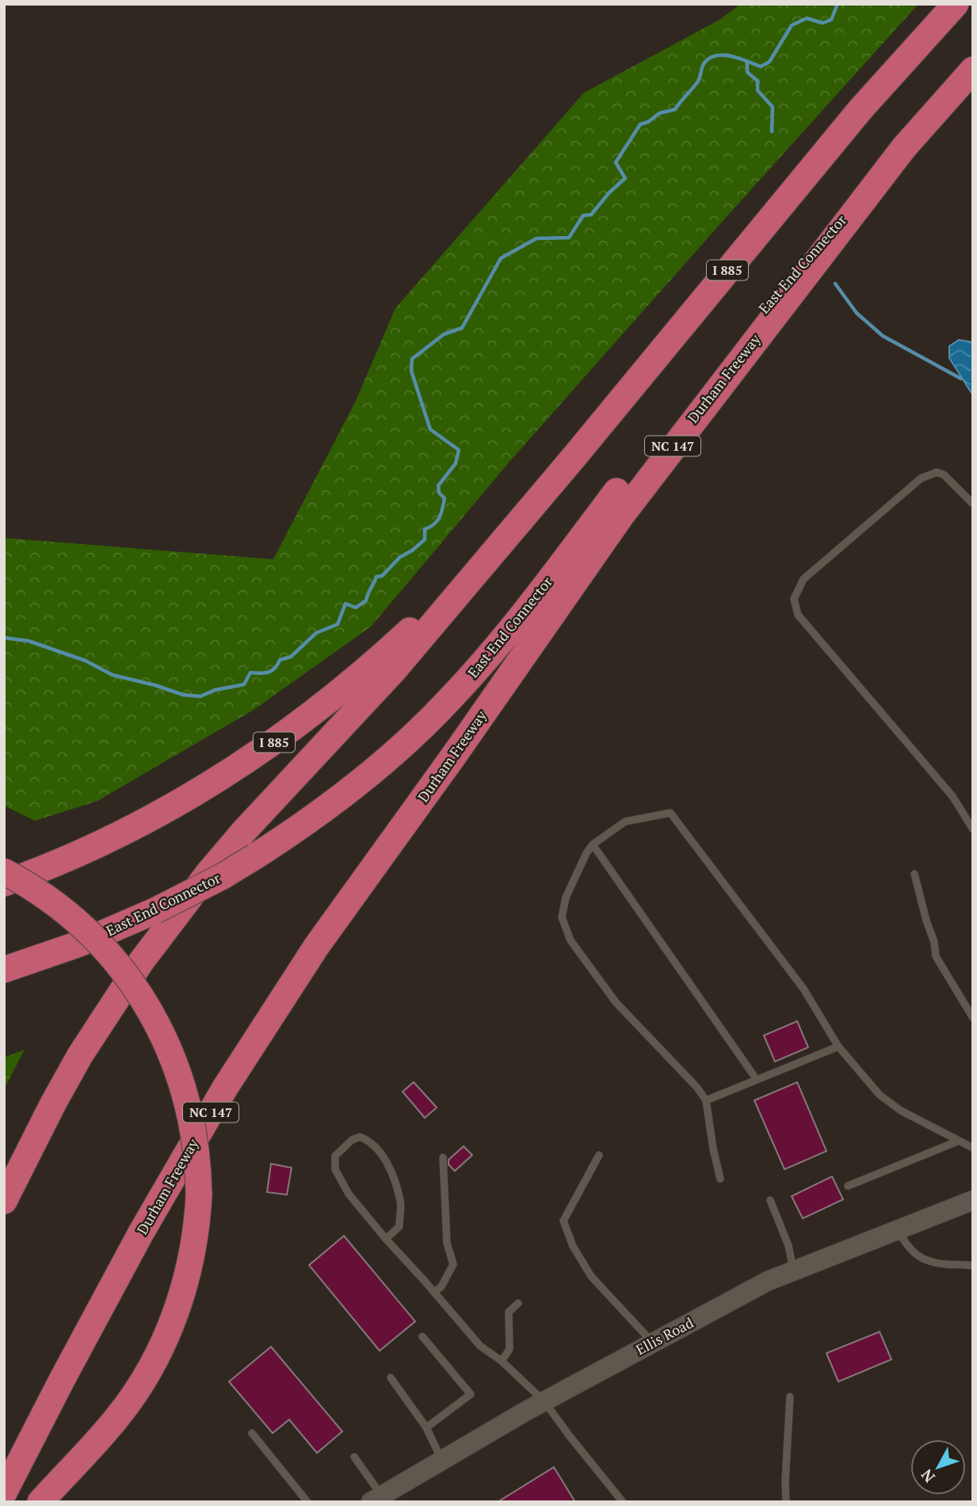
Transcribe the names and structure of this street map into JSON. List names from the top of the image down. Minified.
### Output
{"streets":{"highway":["East End Connector","I 885","Durham Freeway","NC 147"],"main road":["Ellis Road"]},"crossings":[["East End Connector","Durham Freeway"]],"north":"bottom left"}
